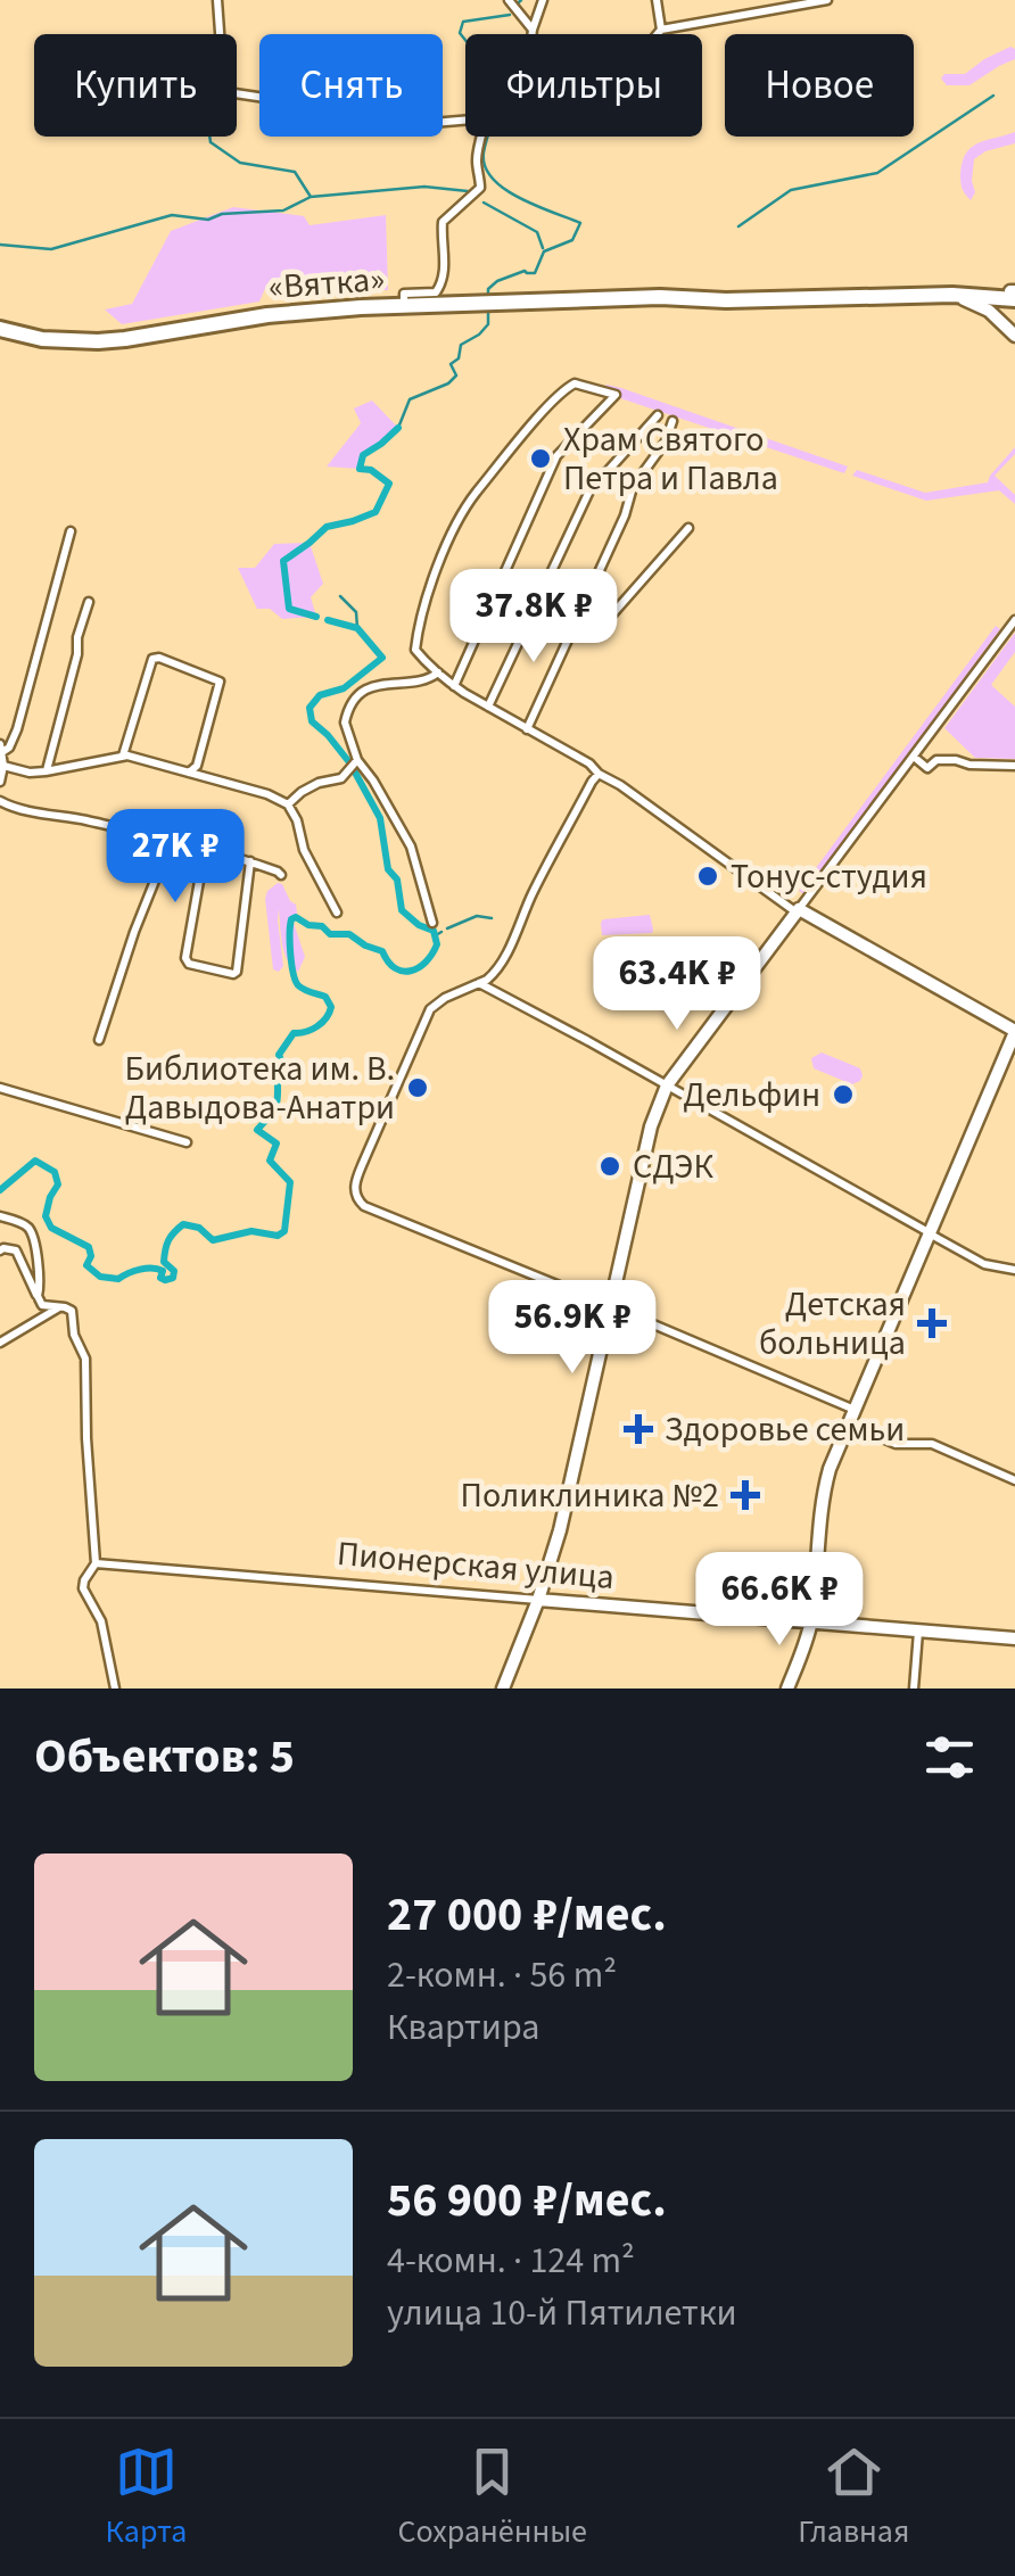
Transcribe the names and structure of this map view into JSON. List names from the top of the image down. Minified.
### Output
{"streets":{"highway":["«Вятка»"],"main road":["Пионерская улица"]},"places":{"other":["Храм Святого Петра и Павла","Тонус-студия","Библиотека им. В. Давыдова-Анатри","Дельфин","СДЭК"],"health":["Детская больница","Здоровье семьи","Поликлиника №2"]},"page":{"chip":["Купить","Снять","Фильтры","Новое"],"price":["37.8K ₽","27K ₽","63.4K ₽","56.9K ₽","66.6K ₽"],"heading":"Объектов: 5","list":[{"name":"27 000 ₽/мес.","note":"2-комн. · 56 m² · Квартира"},{"name":"56 900 ₽/мес.","note":"4-комн. · 124 m² · улица 10-й Пятилетки"}],"tabs":["Карта","Сохранённые","Главная"]}}
